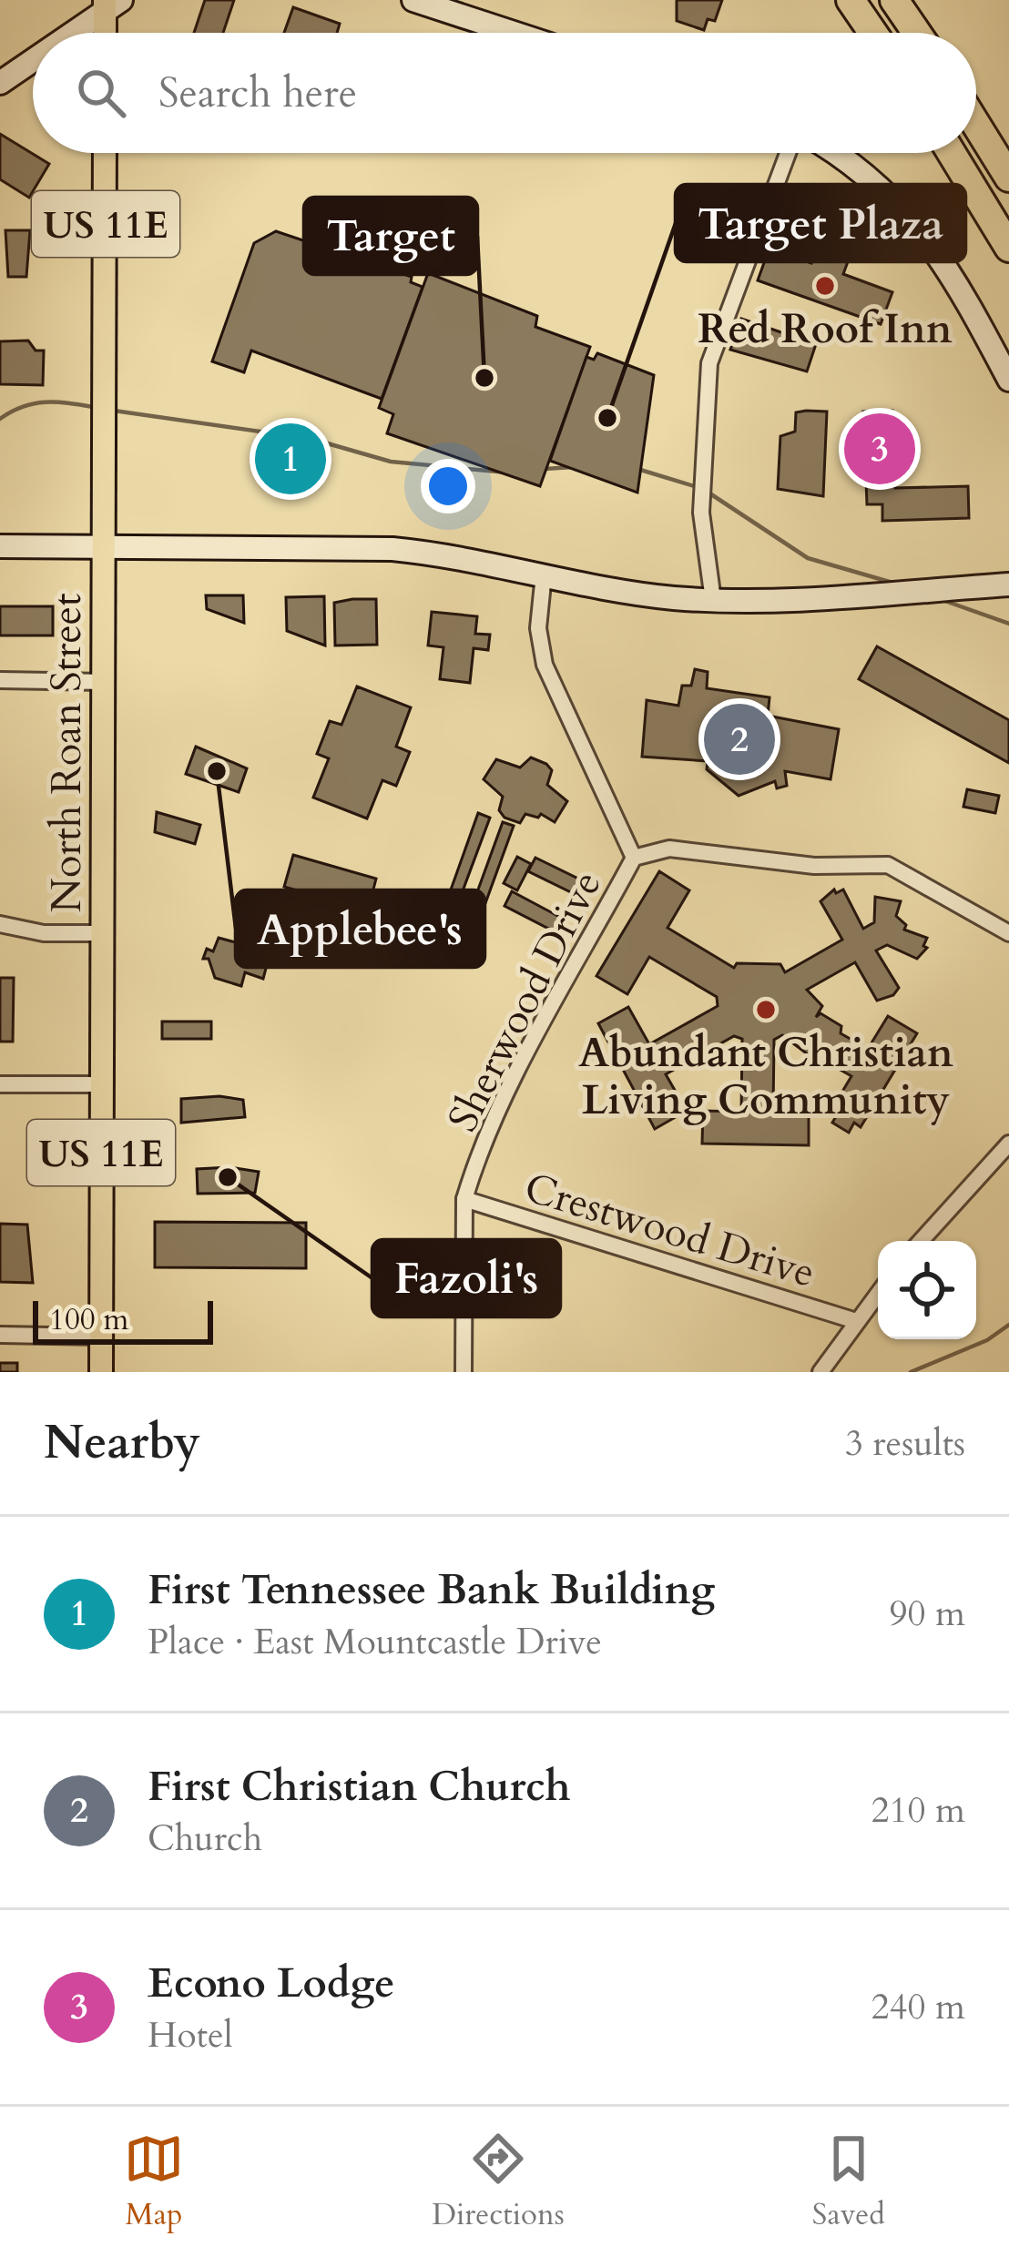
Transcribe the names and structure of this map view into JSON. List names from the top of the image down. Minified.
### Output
{"streets":{"main road":["US 11E","North Roan Street"],"street":["Sherwood Drive","Crestwood Drive"]},"crossings":[["Sherwood Drive","Crestwood Drive"]],"places":["Red Roof Inn","Target","Target Plaza","Applebee's","Abundant Christian Living Community","Fazoli's"],"scale_bar":"100 m","page":{"search":"Search here","pins":["3","1","2"],"scale":"100 m","heading":["Nearby","3 results"],"list":[{"mark":"1","name":"First Tennessee Bank Building","note":"Place · East Mountcastle Drive","value":"90 m"},{"mark":"2","name":"First Christian Church","note":"Church","value":"210 m"},{"mark":"3","name":"Econo Lodge","note":"Hotel","value":"240 m"}],"nav":["Map","Directions","Saved"]}}
